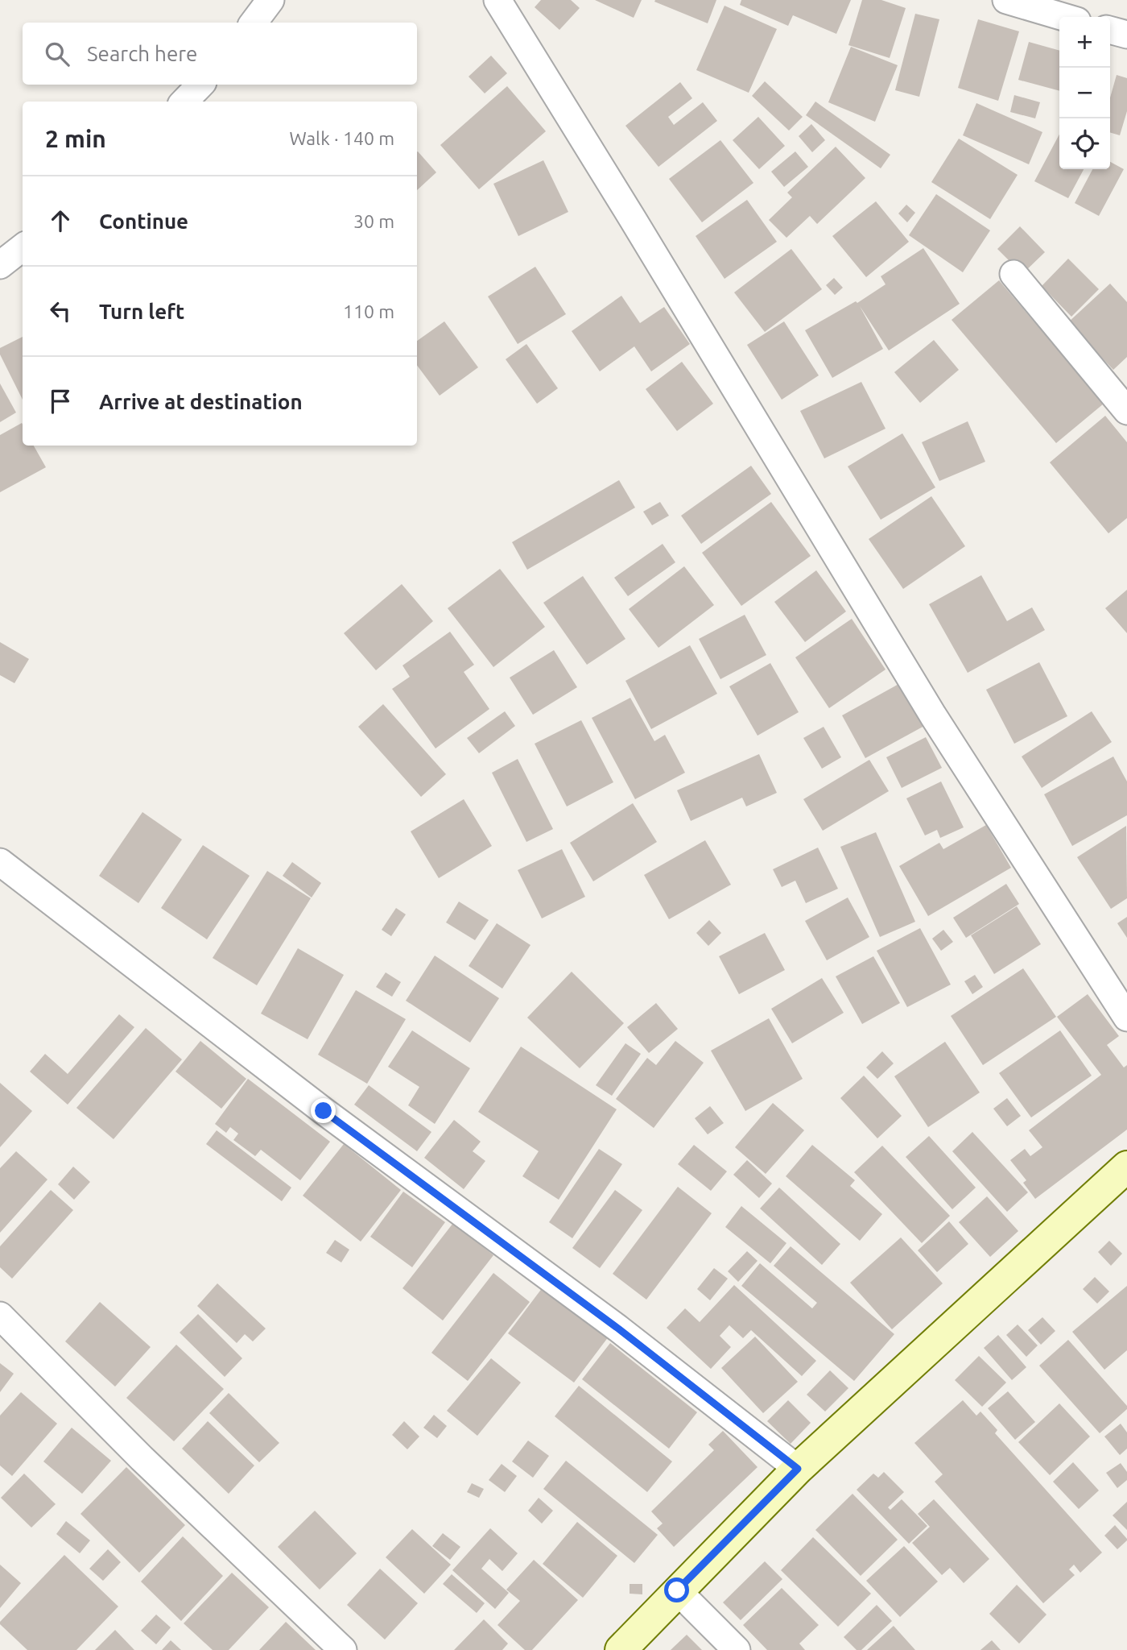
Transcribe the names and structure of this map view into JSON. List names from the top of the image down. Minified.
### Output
{"page":{"map_buttons":["+","−"],"search":"Search here","heading":["2 min","Walk · 140 m"],"list":[["Continue","30 m"],["Turn left","110 m"],"Arrive at destination"]}}
